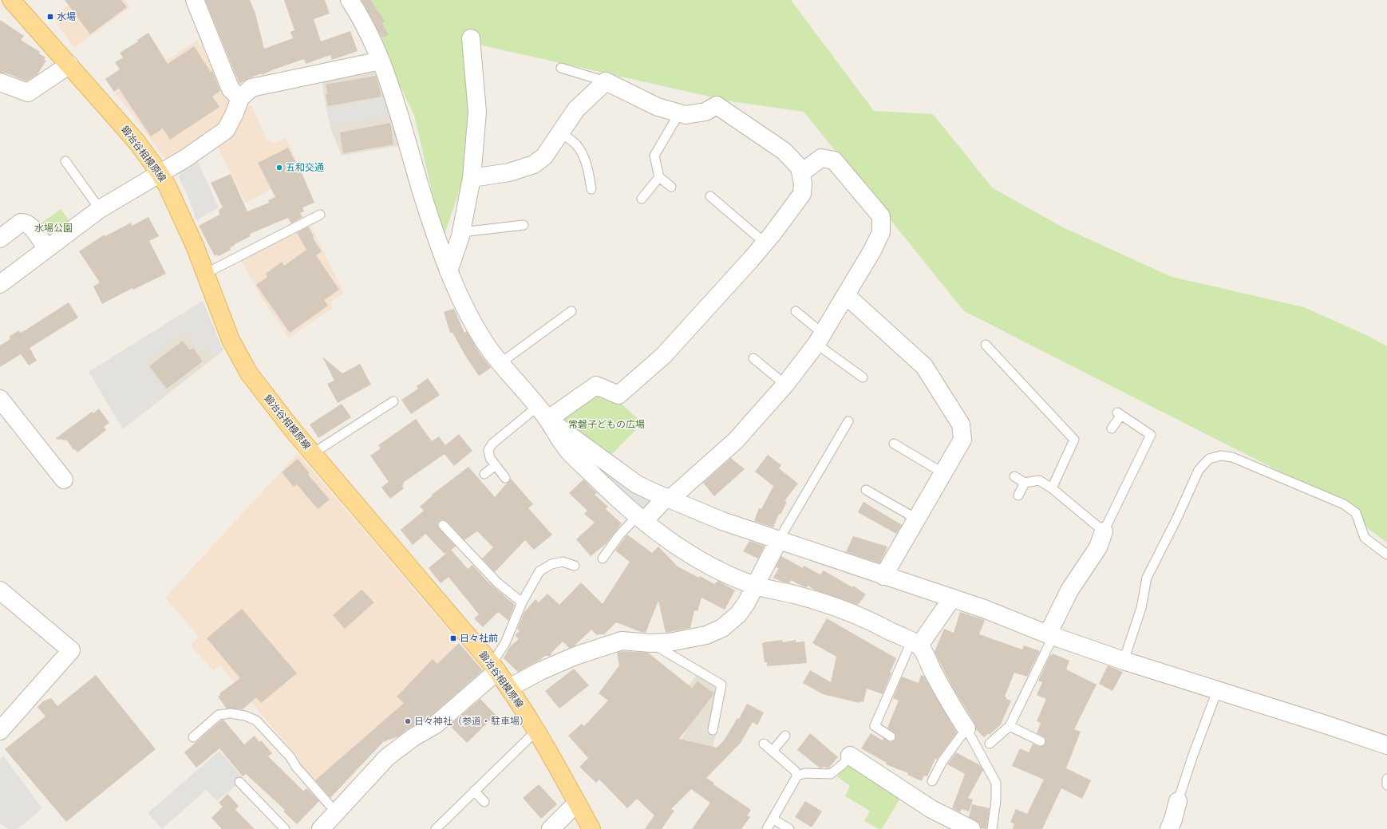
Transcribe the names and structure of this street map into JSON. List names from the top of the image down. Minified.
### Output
{"streets":{"main road":["鍛冶谷相模原線"]},"parks":["水場公園","常磐子どもの広場"],"places":{"transit":["水場","日々社前"],"other":["五和交通","日々神社（参道・駐車場）"]}}
